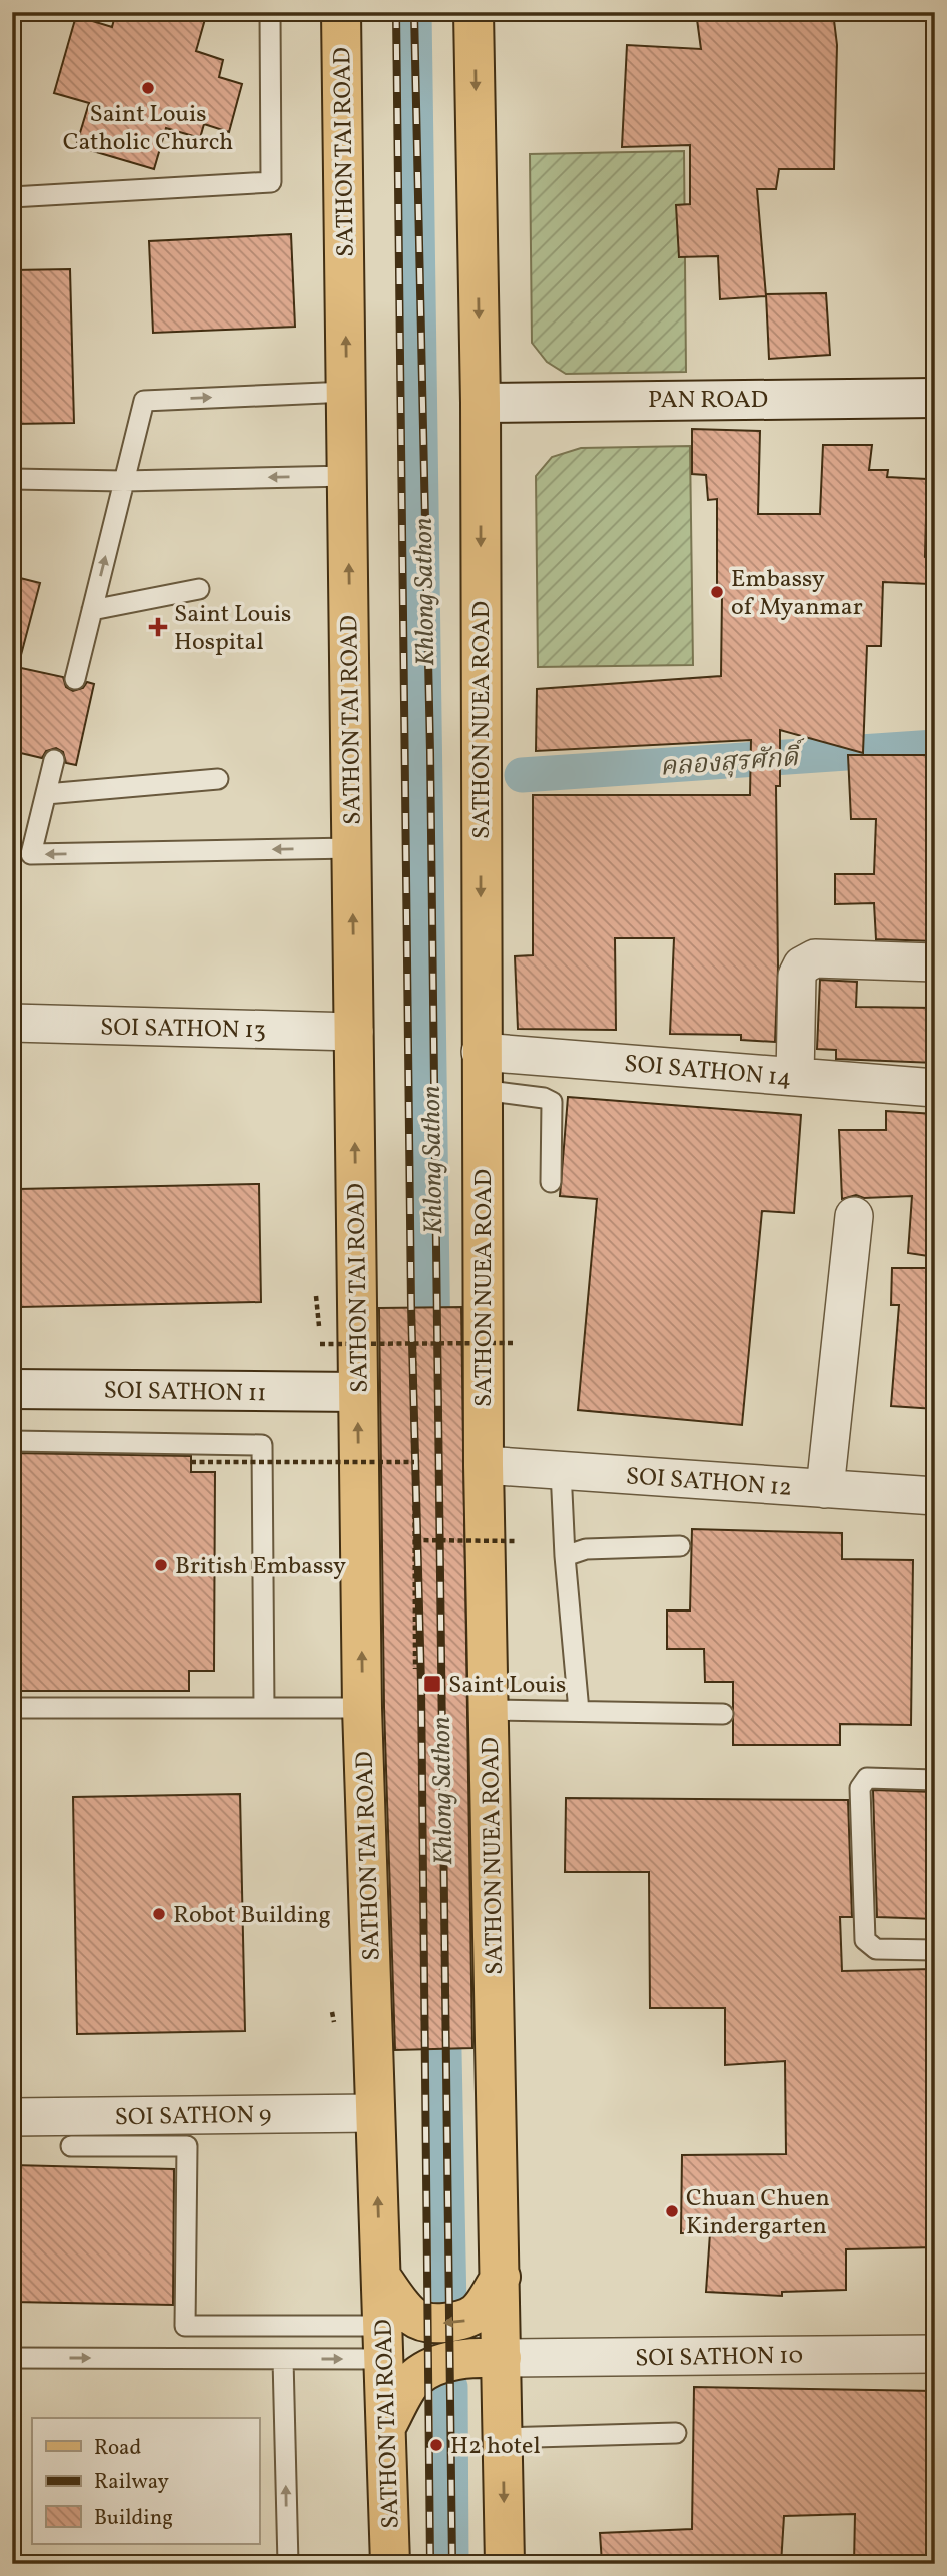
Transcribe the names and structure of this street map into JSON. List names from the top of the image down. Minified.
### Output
{"streets":{"main road":["SATHON TAI ROAD","SATHON NUEA ROAD"],"street":["PAN ROAD","SOI SATHON 13","SOI SATHON 14","SOI SATHON 11","SOI SATHON 12","SOI SATHON 9","SOI SATHON 10"]},"crossings":[["SATHON TAI ROAD","SOI SATHON 13"],["SATHON TAI ROAD","SOI SATHON 11"],["SATHON TAI ROAD","SOI SATHON 9"],["PAN ROAD","SATHON NUEA ROAD"],["SATHON NUEA ROAD","SOI SATHON 14"],["SATHON NUEA ROAD","SOI SATHON 12"],["SATHON NUEA ROAD","SOI SATHON 10"]],"one_way":["SATHON TAI ROAD","SATHON NUEA ROAD"],"water":["Khlong Sathon","คลองสุรศักดิ์"],"places":{"other":["Saint Louis Catholic Church","Embassy of Myanmar","British Embassy","Robot Building","Chuan Chuen Kindergarten","H2 hotel"],"health":["Saint Louis Hospital"],"transit":["Saint Louis"]},"legend":["Road","Railway","Building"]}
